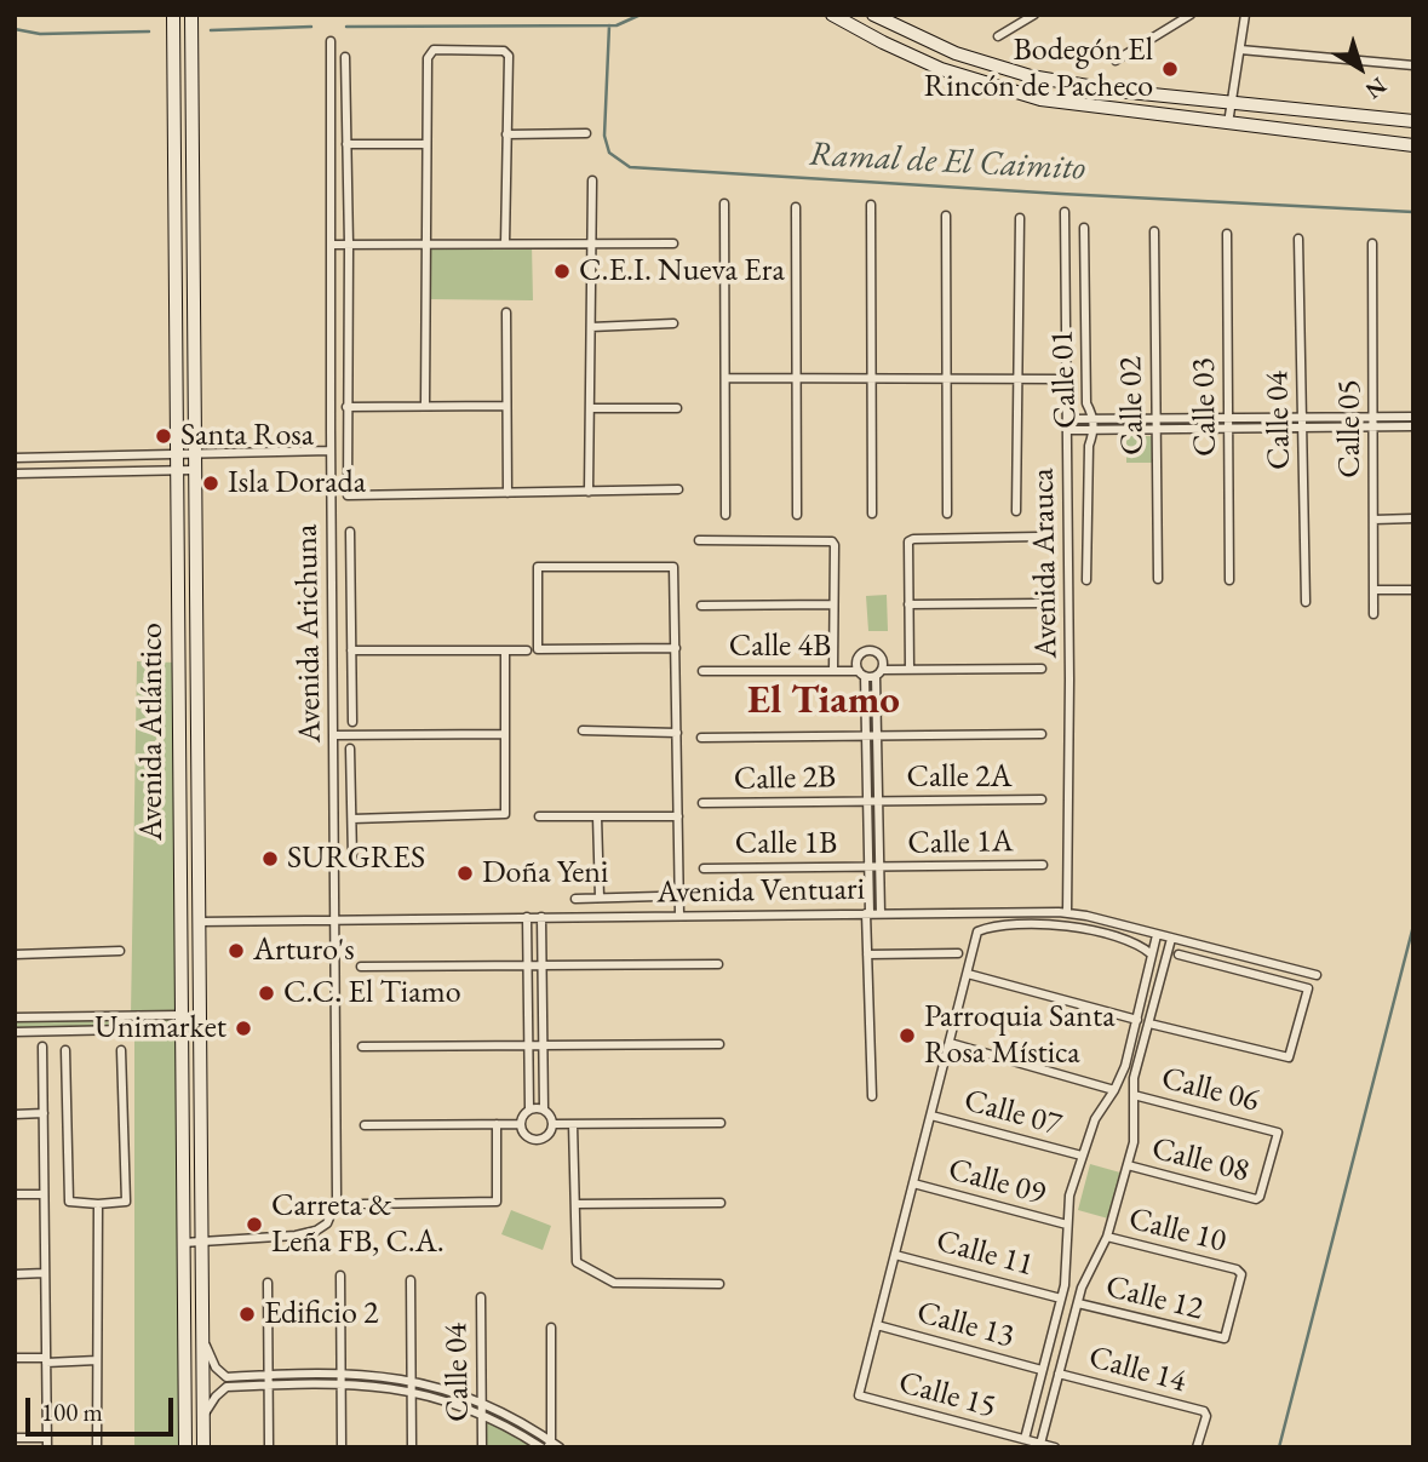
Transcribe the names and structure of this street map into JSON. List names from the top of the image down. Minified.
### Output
{"streets":{"main road":["Avenida Atlántico"],"street":["Calle 01","Calle 02","Calle 03","Calle 04","Calle 05","Avenida Arauca","Avenida Arichuna","Calle 4B","Calle 2A","Calle 2B","Calle 1A","Calle 1B","Avenida Ventuari","Calle 06","Calle 07","Calle 08","Calle 09","Calle 10","Calle 11","Calle 12","Calle 13","Calle 14","Calle 15"]},"crossings":[["Avenida Arauca","Avenida Ventuari"],["Avenida Arichuna","Avenida Atlántico"],["Avenida Arichuna","Avenida Ventuari"],["Avenida Atlántico","Avenida Ventuari"],["Calle 2A","Calle 2B"],["Calle 1A","Calle 1B"],["Calle 06","Calle 08"],["Calle 10","Calle 12"],["Calle 13","Calle 15"]],"districts":["El Tiamo"],"water":["Ramal de El Caimito"],"places":["Bodegón El Rincón de Pacheco","C.E.I. Nueva Era","Santa Rosa","Isla Dorada","SURGRES","Doña Yeni","Arturo's","C.C. El Tiamo","Unimarket","Parroquia Santa Rosa Mística","Carreta & Leña FB, C.A.","Edificio 2"],"scale_bar":"100 m","north":"bottom right"}
